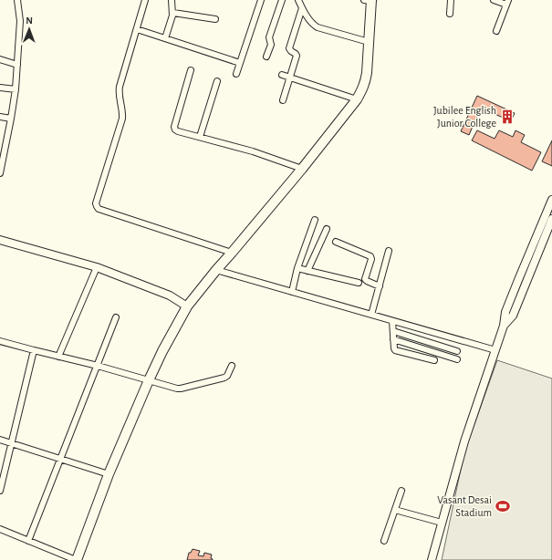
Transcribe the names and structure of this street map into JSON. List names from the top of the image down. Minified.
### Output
{"places":{"building":["Jubilee English Junior College"],"sports":["Vasant Desai Stadium"]},"north":"top"}
